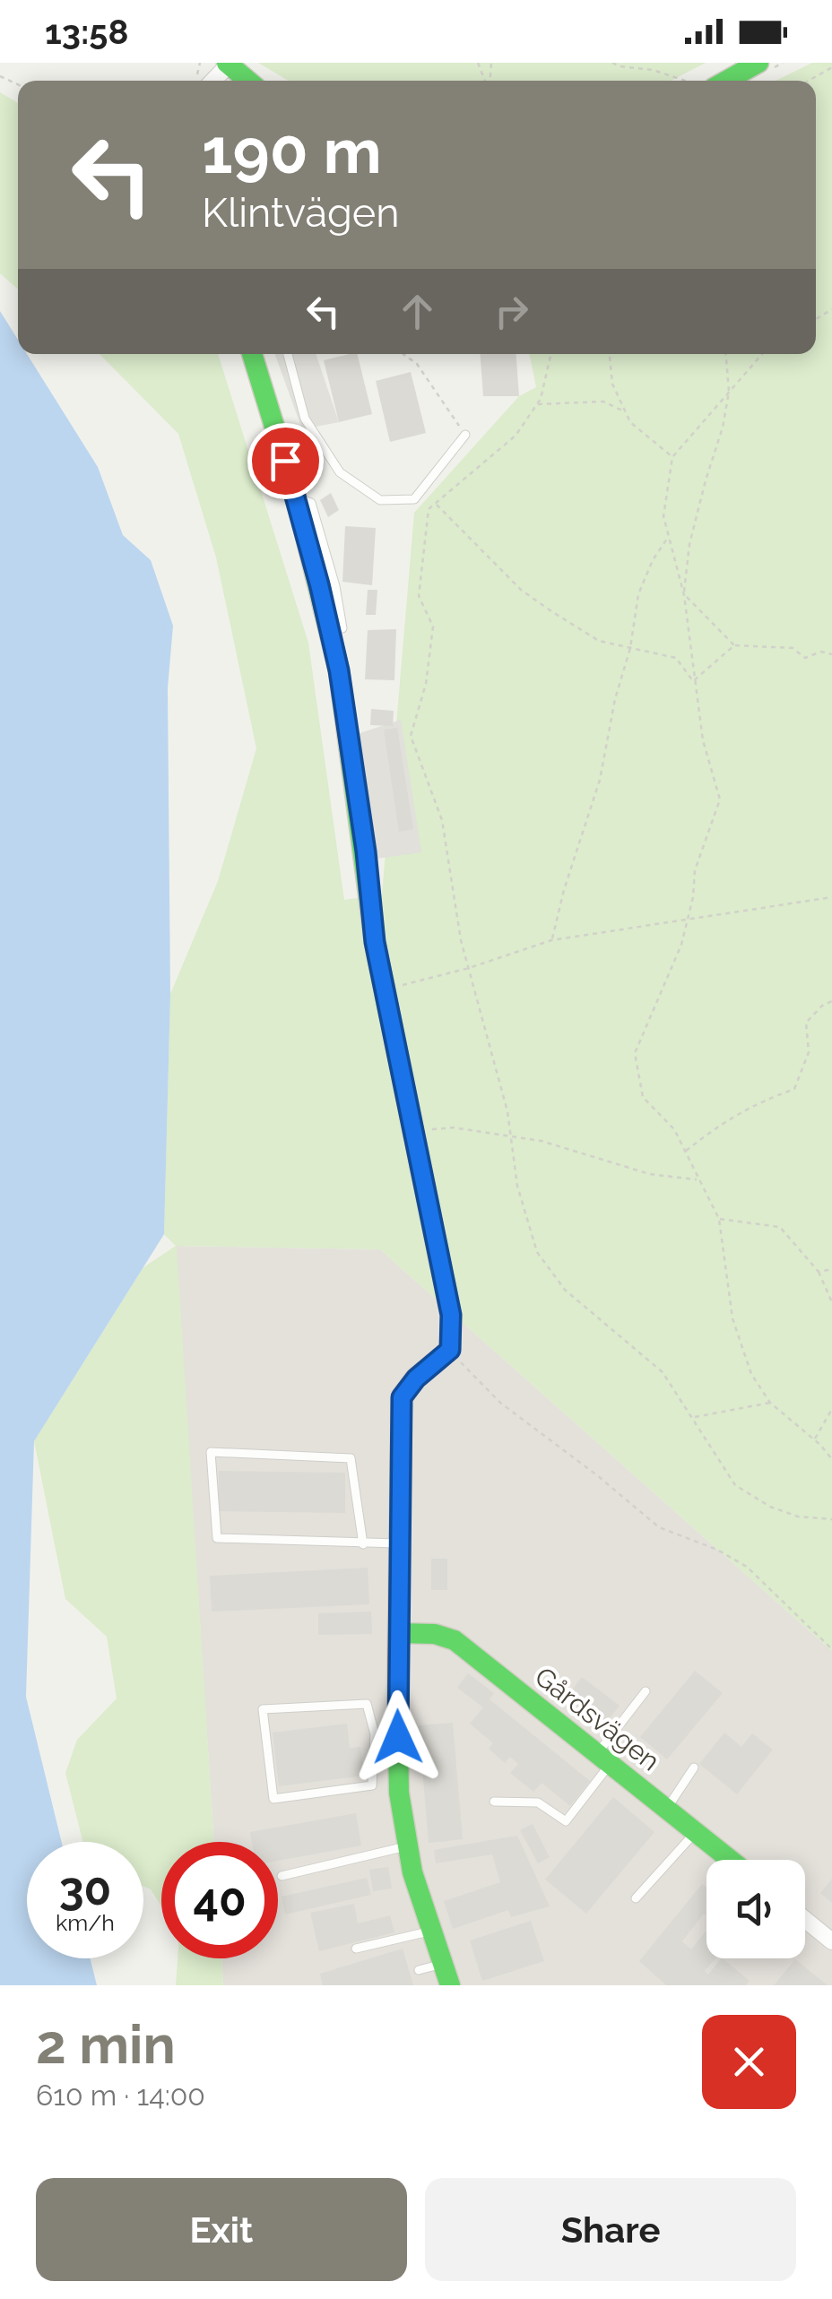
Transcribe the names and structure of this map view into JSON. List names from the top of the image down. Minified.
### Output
{"streets":{"street":["Gårdsvägen"]},"page":{"status":"13:58","turn":["190 m","Klintvägen"],"speed":"30 km/h","limit":"40","heading":["2 min","610 m · 14:00"],"buttons":["Exit","Share"]}}
